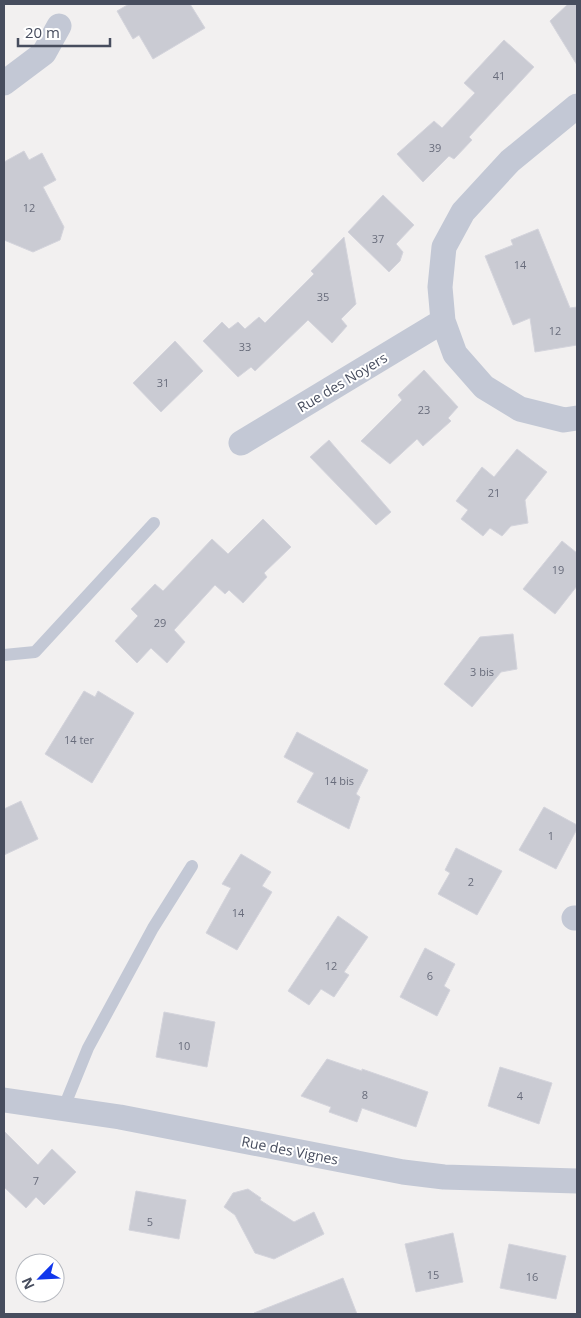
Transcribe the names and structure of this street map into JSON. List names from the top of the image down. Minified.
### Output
{"streets":{"street":["Rue des Noyers","Rue des Vignes"]},"house_numbers":["41","39","12","37","14","35","12","33","31","23","21","19","29","3 bis","14 ter","14 bis","1","2","14","12","6","10","8","4","7","5","15","16"],"scale_bar":"20 m","north":"bottom left"}
